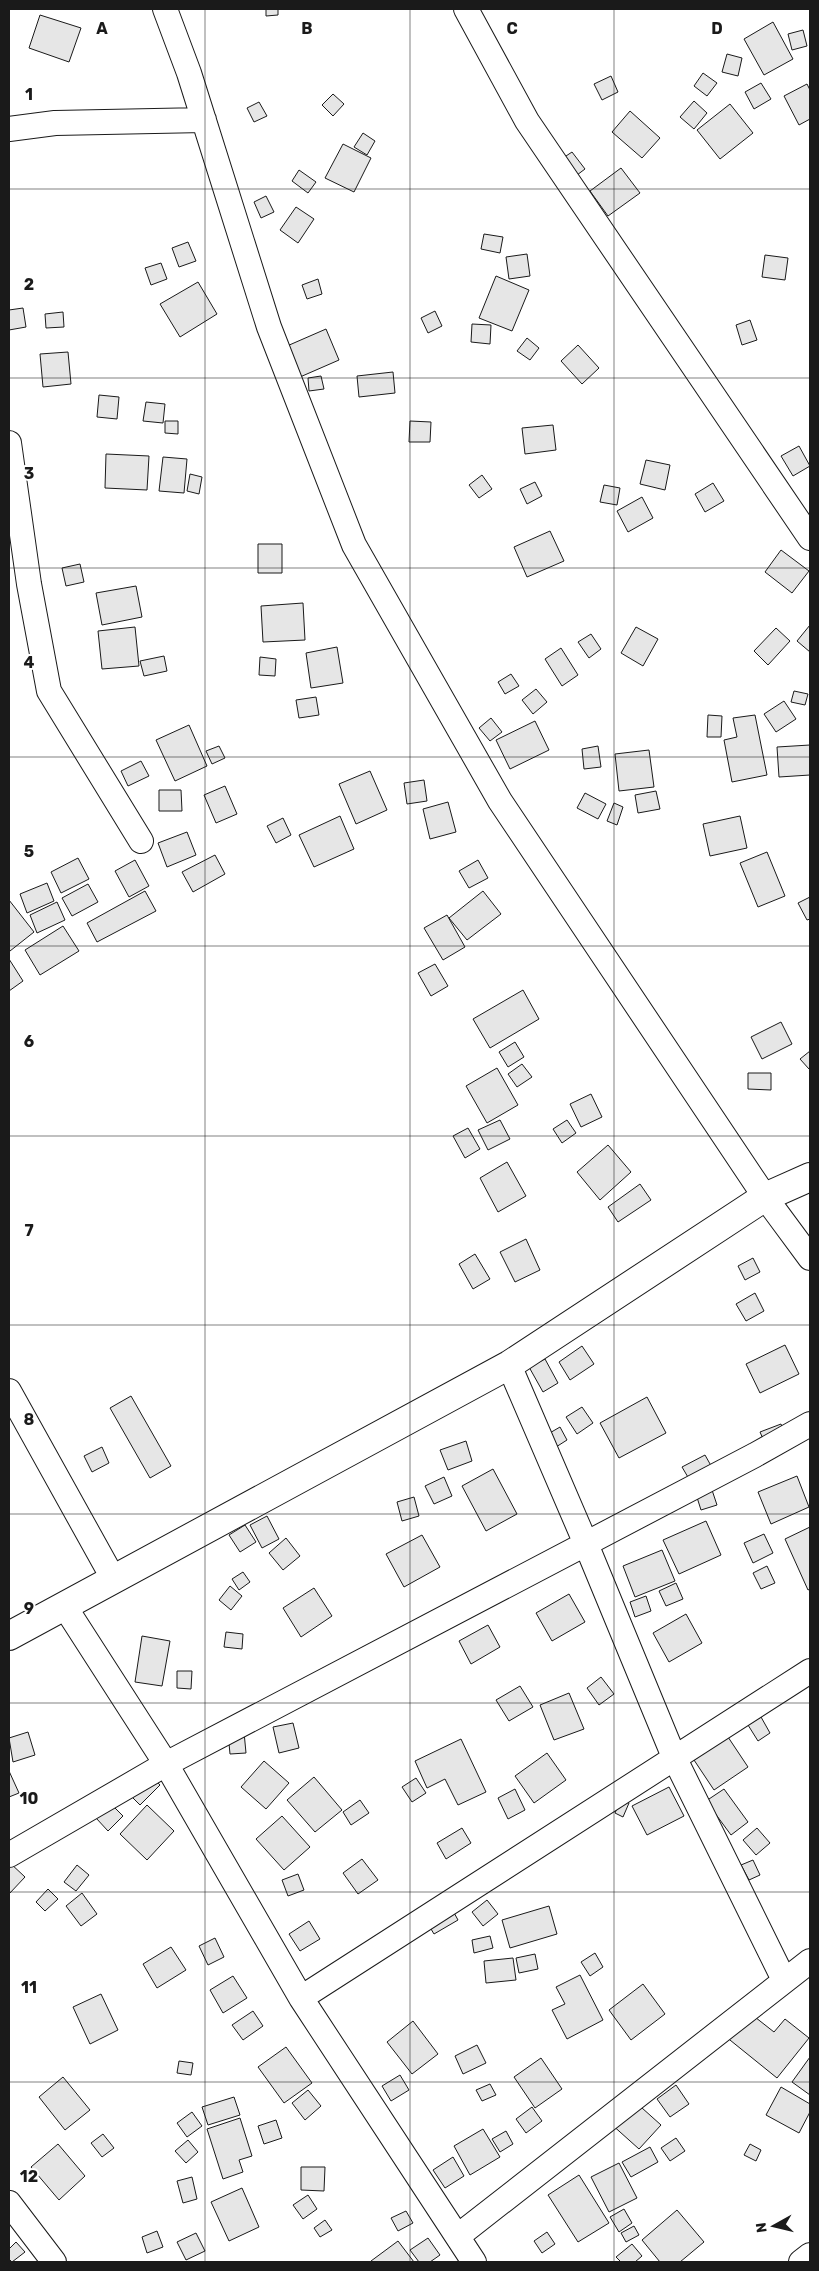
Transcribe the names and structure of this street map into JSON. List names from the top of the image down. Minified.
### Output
{"north":"left","grid":{"columns":["A","B","C","D"],"rows":["1","2","3","4","5","6","7","8","9","10","11","12"]}}
